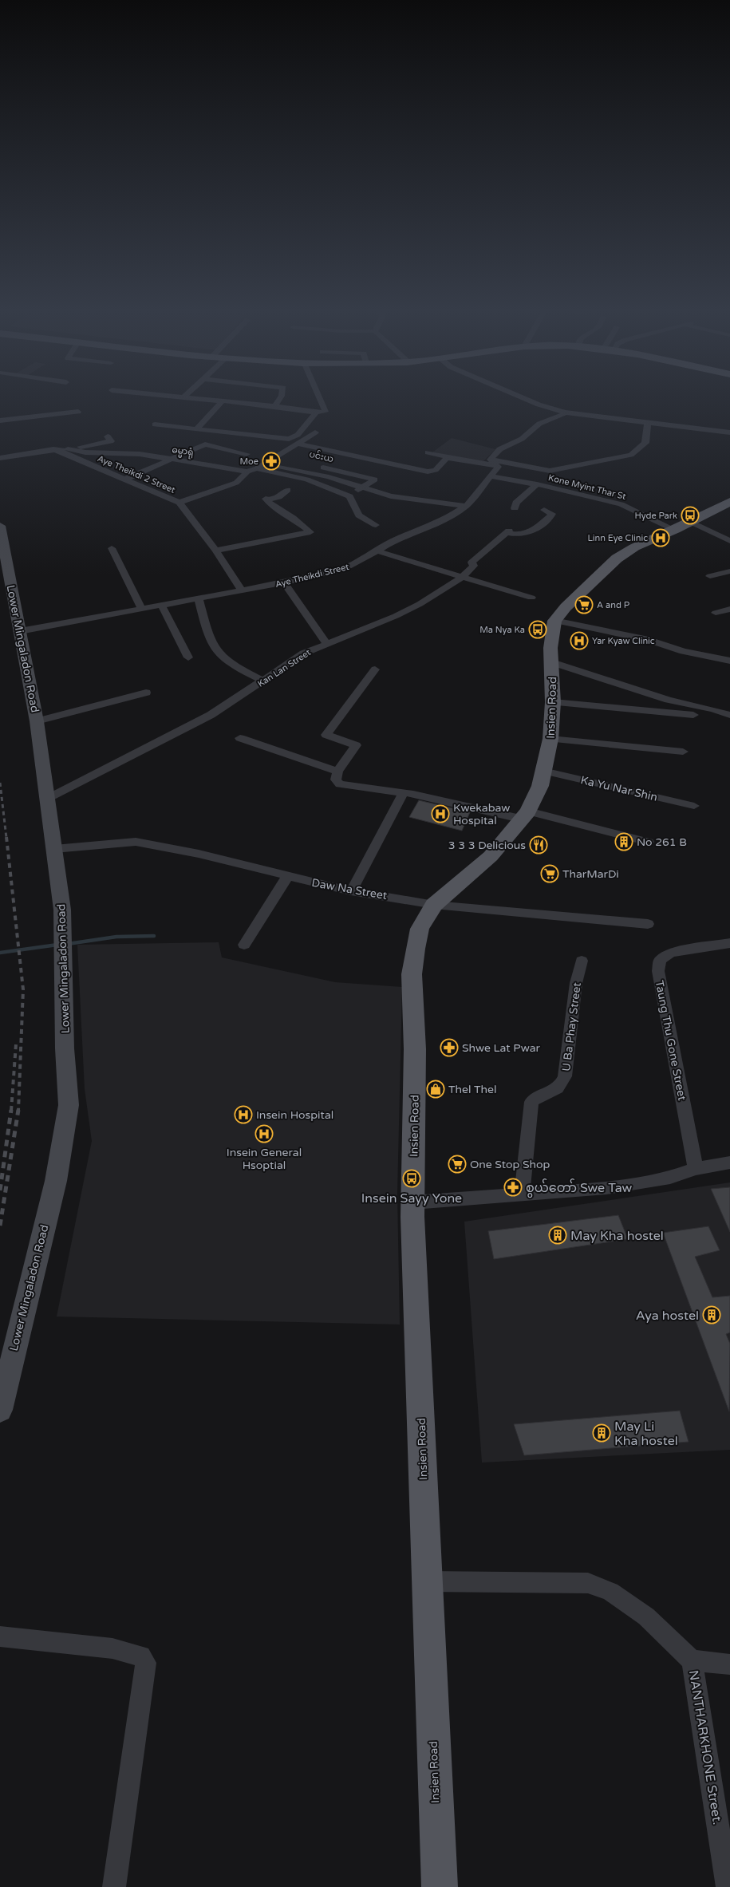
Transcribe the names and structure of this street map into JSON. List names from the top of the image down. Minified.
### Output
{"streets":{"main road":["Lower Mingaladon Road","Insien Road"],"street":["ဓမ္မာရုံ","ပင်းယ","Aye Theikdi 2 Street","Kone Myint Thar St","Aye Theikdi Street","Kan Lan Street","Ka Yu Nar Shin","Daw Na Street","U Ba Phay Street","Taung Thu Gone Street","NANTHARKHONE Street."]},"crossings":[["Aye Theikdi 2 Street","Aye Theikdi Street"],["Kone Myint Thar St","Aye Theikdi Street"],["Aye Theikdi Street","Lower Mingaladon Road"],["Lower Mingaladon Road","Kan Lan Street"],["Lower Mingaladon Road","Daw Na Street"],["Insien Road","Ka Yu Nar Shin"],["Insien Road","Daw Na Street"],["Insien Road","NANTHARKHONE Street."]],"places":{"pharmacy":["Moe","Shwe Lat Pwar","စွယ်တော် Swe Taw"],"bus stop":["Hyde Park","Ma Nya Ka","Insein Sayy Yone"],"hospital":["Linn Eye Clinic","Yar Kyaw Clinic","Kwekabaw Hospital","Insein Hospital","Insein General Hsoptial"],"supermarket":["A and P","TharMarDi","One Stop Shop"],"building":["No 261 B","May Kha hostel","Aya hostel","May Li Kha hostel"],"restaurant":["3 3 3 Delicious"],"shop":["Thel Thel"]}}
